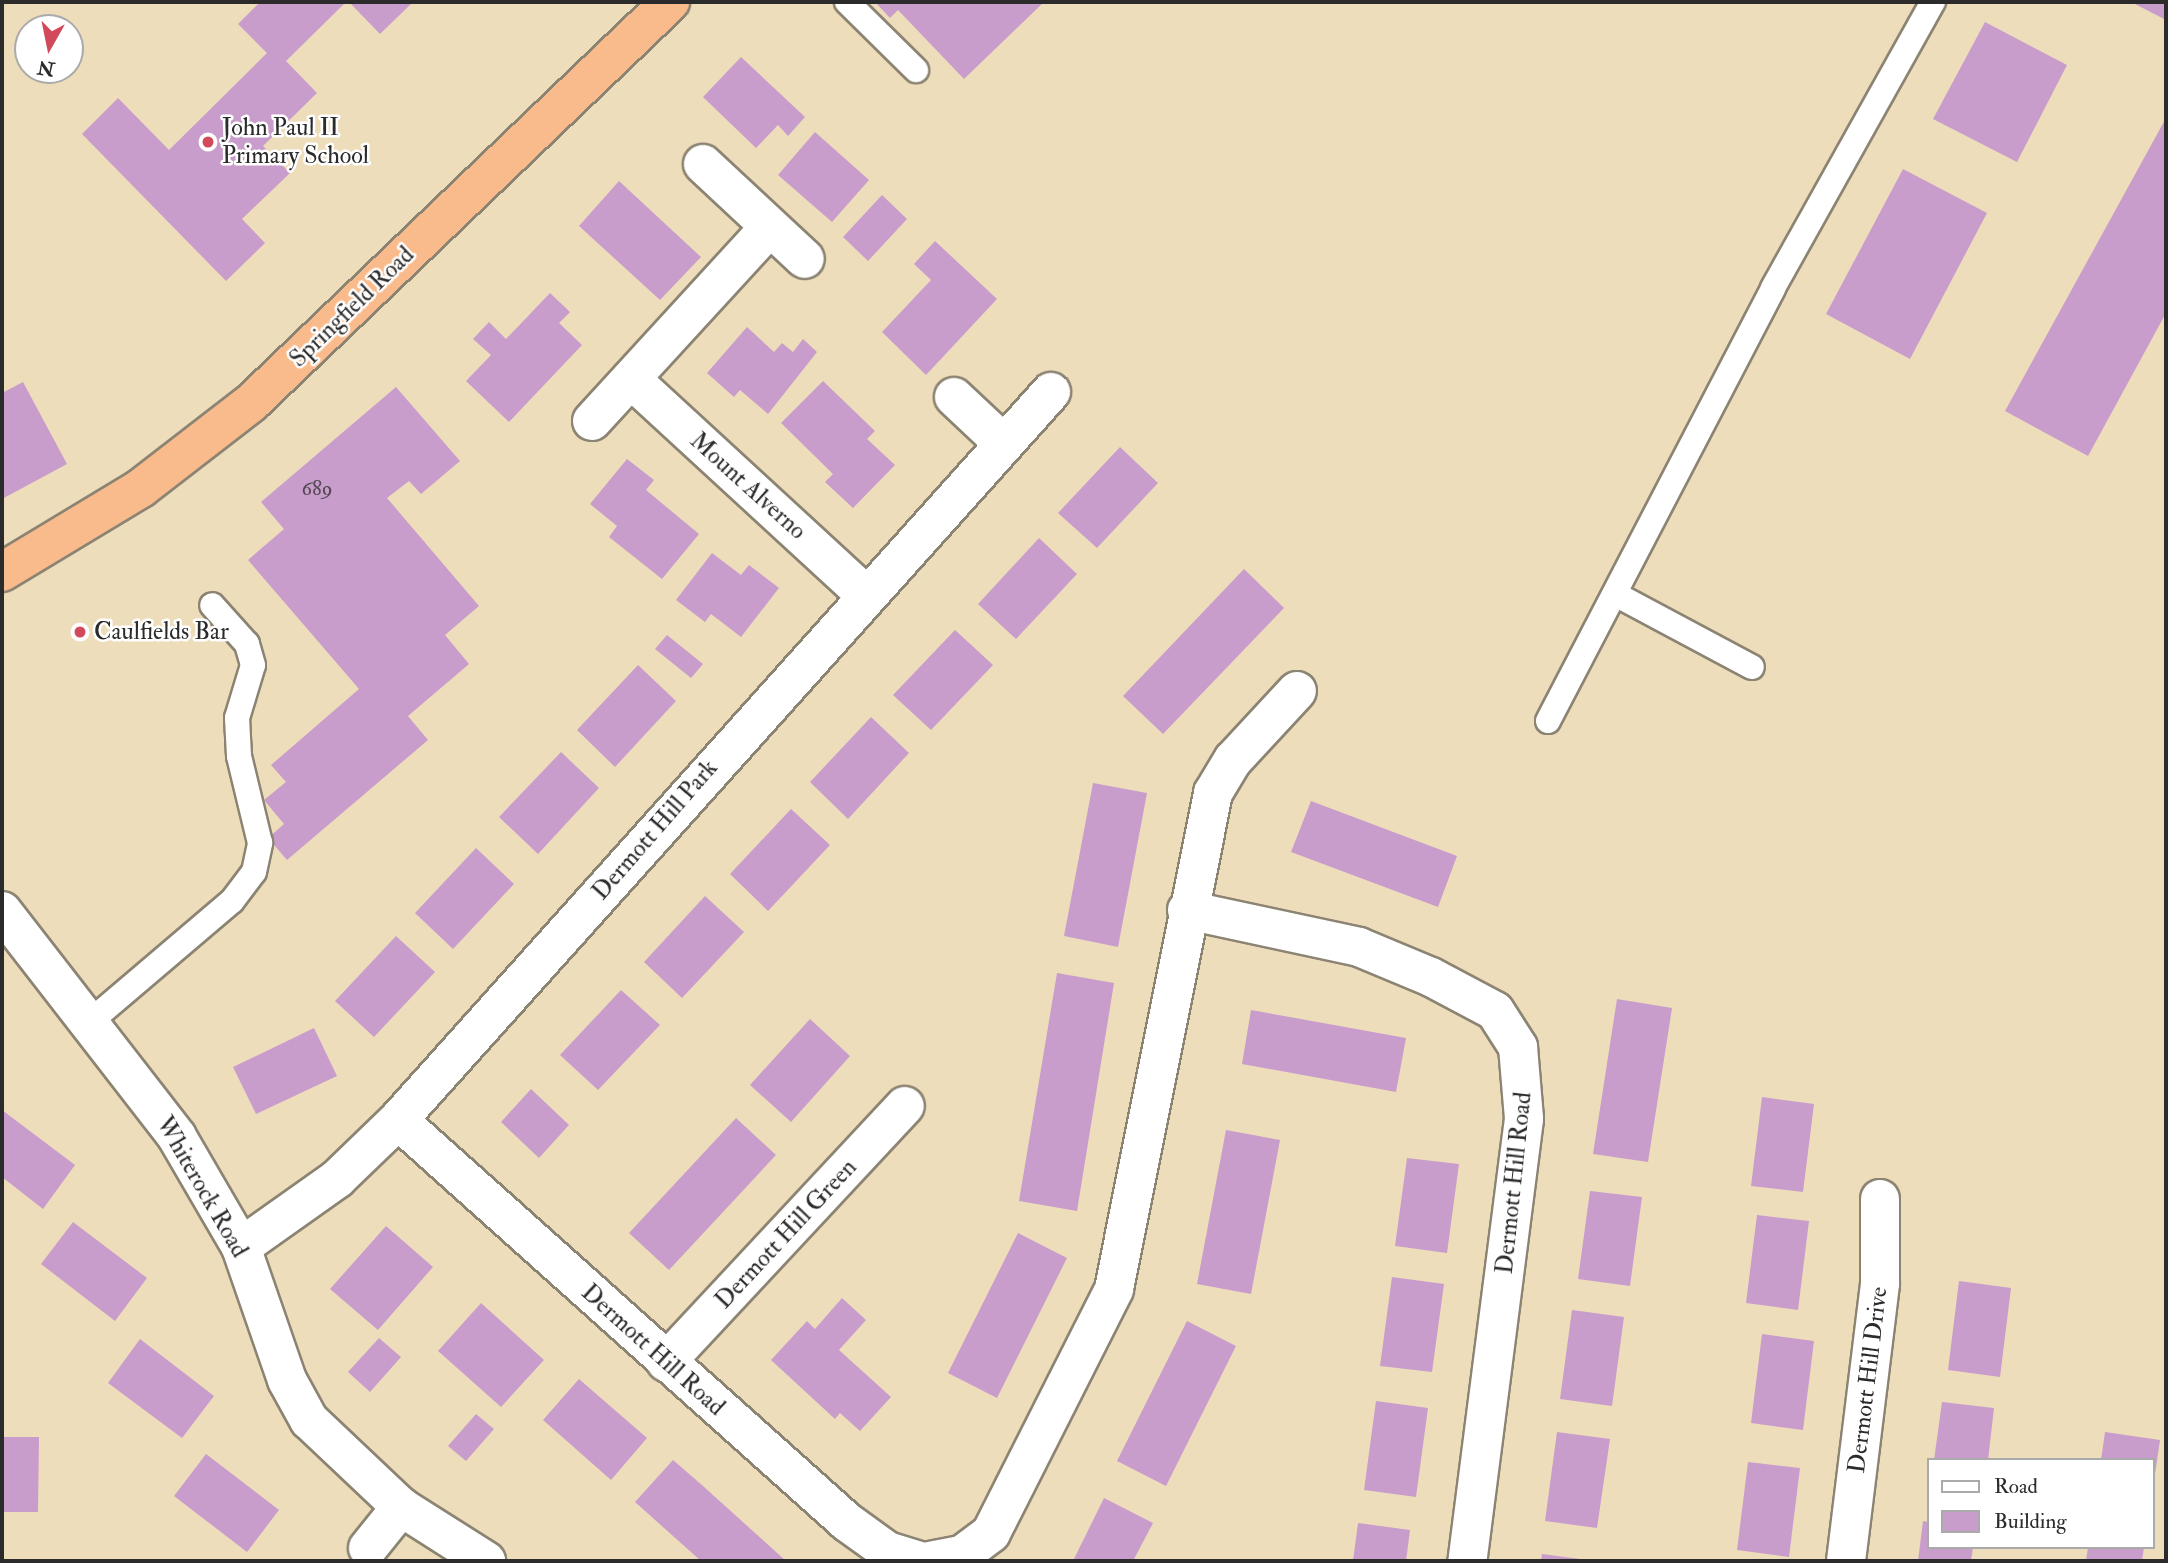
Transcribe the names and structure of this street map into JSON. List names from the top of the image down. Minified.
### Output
{"streets":{"highway":["Springfield Road"],"street":["Mount Alverno","Dermott Hill Park","Dermott Hill Road","Whiterock Road","Dermott Hill Green","Dermott Hill Drive"]},"crossings":[["Mount Alverno","Dermott Hill Park"],["Dermott Hill Park","Dermott Hill Road"],["Dermott Hill Park","Whiterock Road"],["Dermott Hill Road","Dermott Hill Green"]],"places":["John Paul II Primary School","Caulfields Bar"],"house_numbers":["689"],"legend":["Road","Building"],"north":"bottom"}
